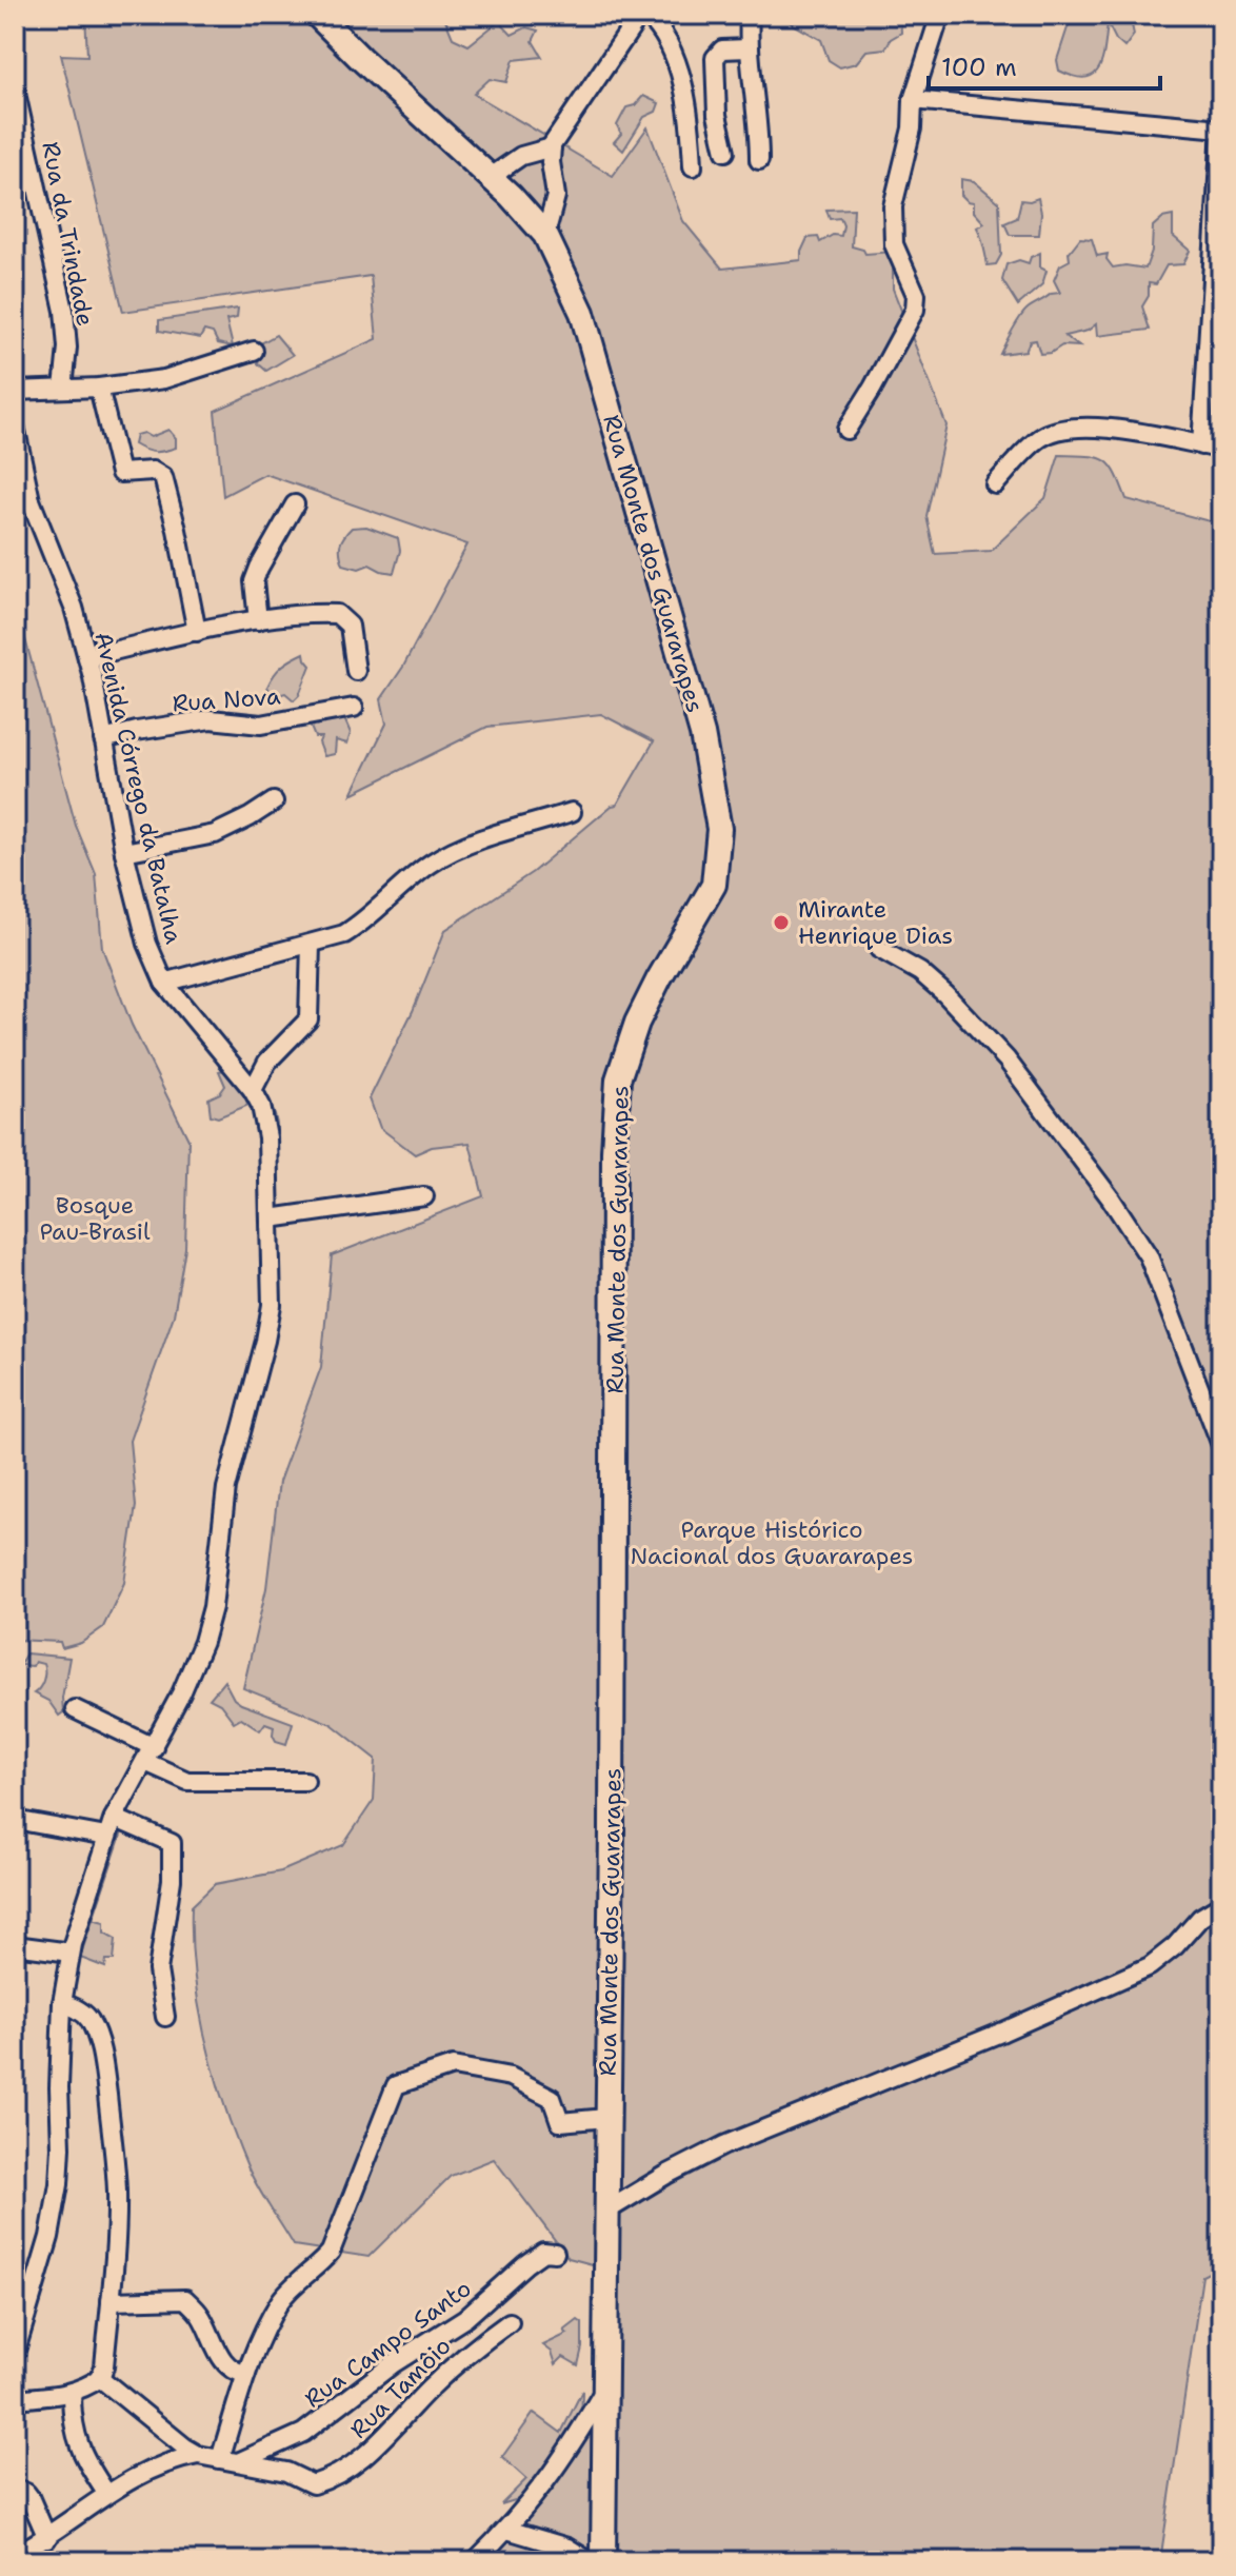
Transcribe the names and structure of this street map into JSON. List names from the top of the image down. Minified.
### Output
{"streets":{"main road":["Rua Monte dos Guararapes"],"street":["Rua da Trindade","Rua Nova","Avenida Córrego da Batalha","Rua Campo Santo","Rua Tamôio"]},"crossings":[["Rua Nova","Avenida Córrego da Batalha"],["Rua Campo Santo","Rua Tamôio"]],"parks":["Bosque Pau-Brasil","Parque Histórico Nacional dos Guararapes"],"places":["Mirante Henrique Dias"],"scale_bar":"100 m"}
